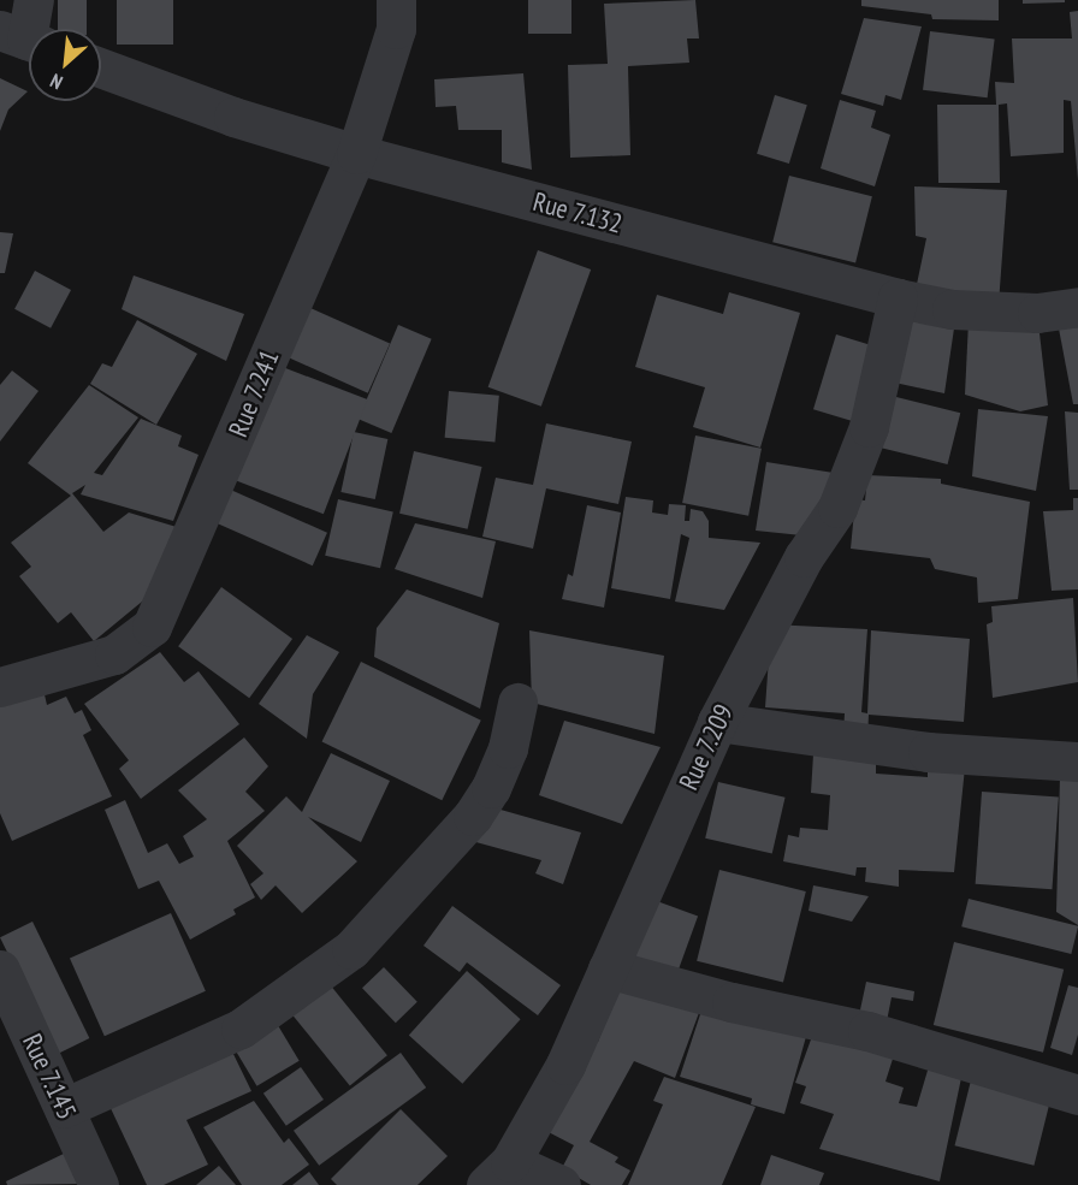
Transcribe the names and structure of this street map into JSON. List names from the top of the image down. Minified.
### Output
{"streets":{"street":["Rue 7.132","Rue 7.241","Rue 7.209","Rue 7.145"]},"crossings":[["Rue 7.132","Rue 7.241"],["Rue 7.132","Rue 7.209"]],"north":"bottom left"}
